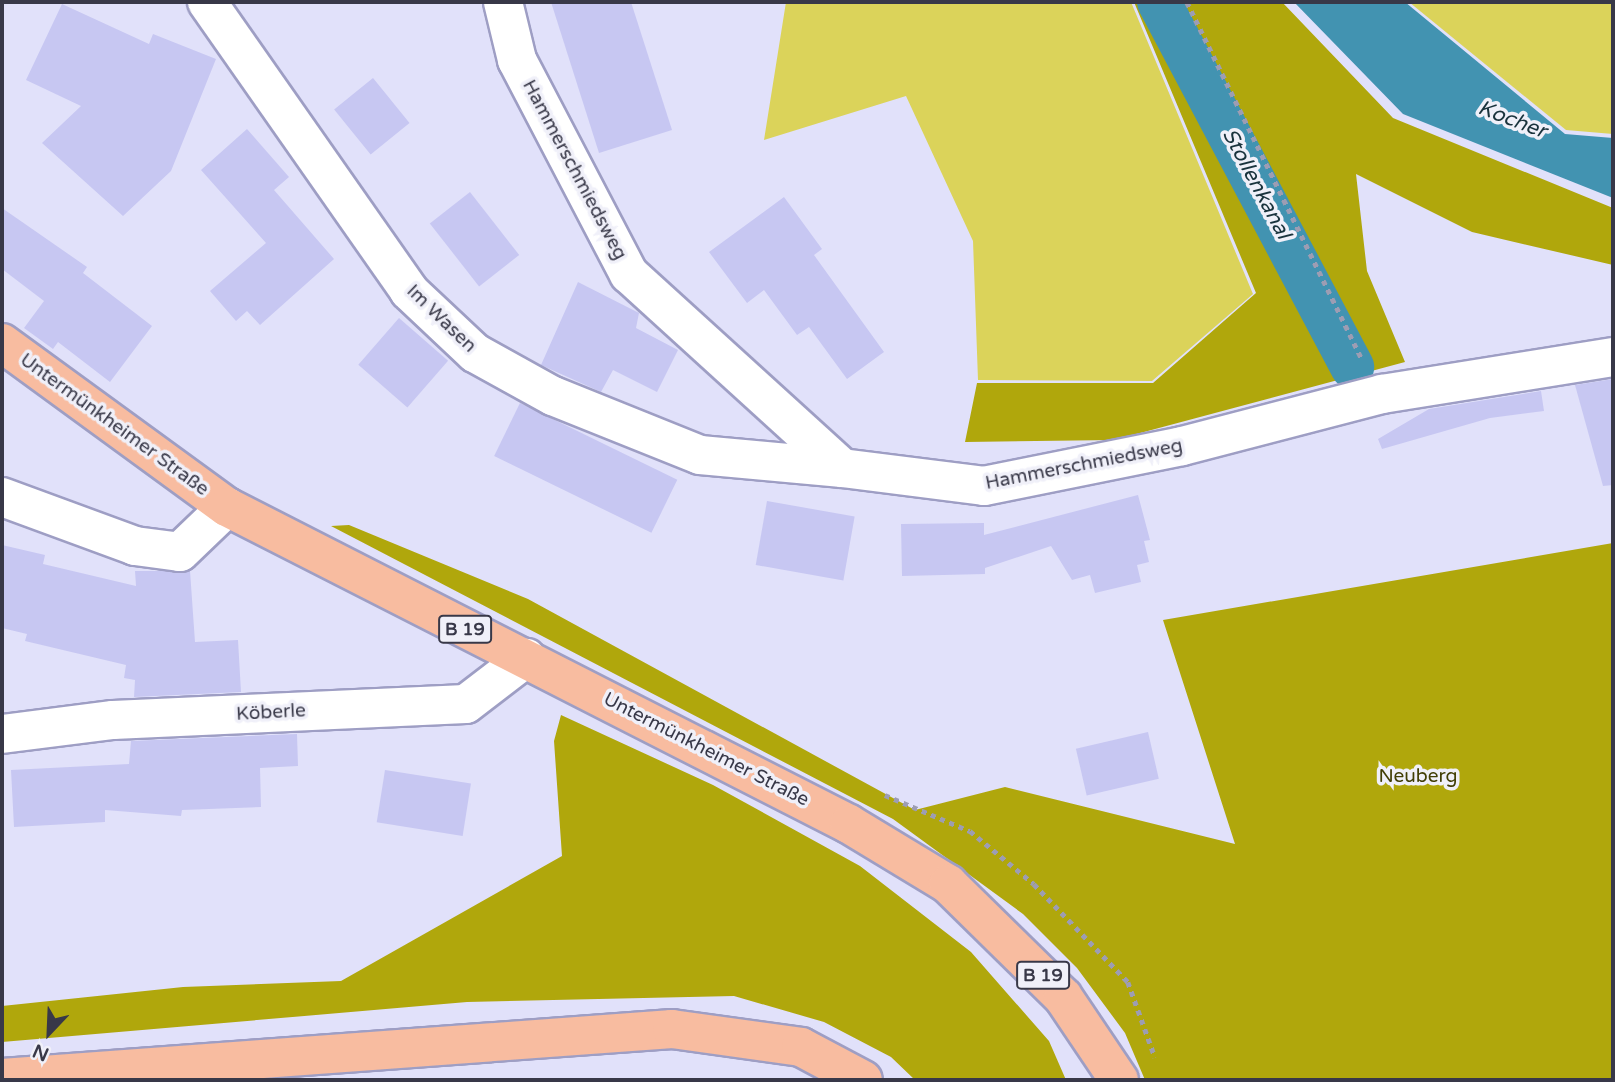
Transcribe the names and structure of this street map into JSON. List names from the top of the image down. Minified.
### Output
{"streets":{"main road":["Untermünkheimer Straße","B 19"],"street":["Hammerschmiedsweg","Im Wasen","Köberle"]},"crossings":[["Hammerschmiedsweg","Im Wasen"],["Untermünkheimer Straße","Köberle"]],"water":["Kocher","Stollenkanal"],"parks":["Neuberg"],"north":"bottom left"}
